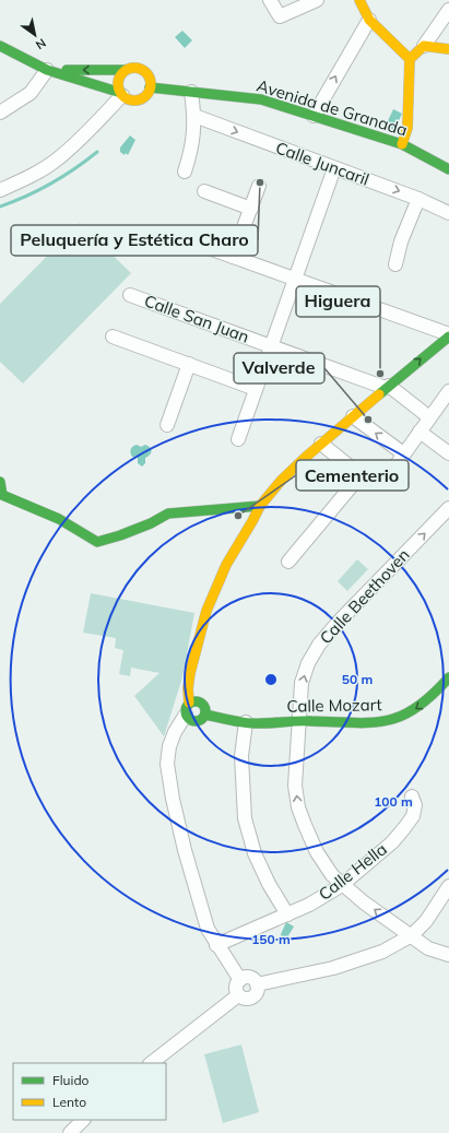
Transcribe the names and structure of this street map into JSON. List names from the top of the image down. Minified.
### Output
{"streets":{"street":["Avenida de Granada","Calle Juncaril","Calle San Juan","Calle Beethoven","Calle Mozart","Calle Hella"]},"crossings":[["Calle Beethoven","Calle Mozart"],["Calle Beethoven","Calle Hella"]],"one_way":["Calle Mozart"],"places":["Peluquería y Estética Charo","Higuera","Valverde","Cementerio"],"legend":["Fluido","Lento"],"north":"bottom right","rings":["50 m","100 m","150 m"]}
